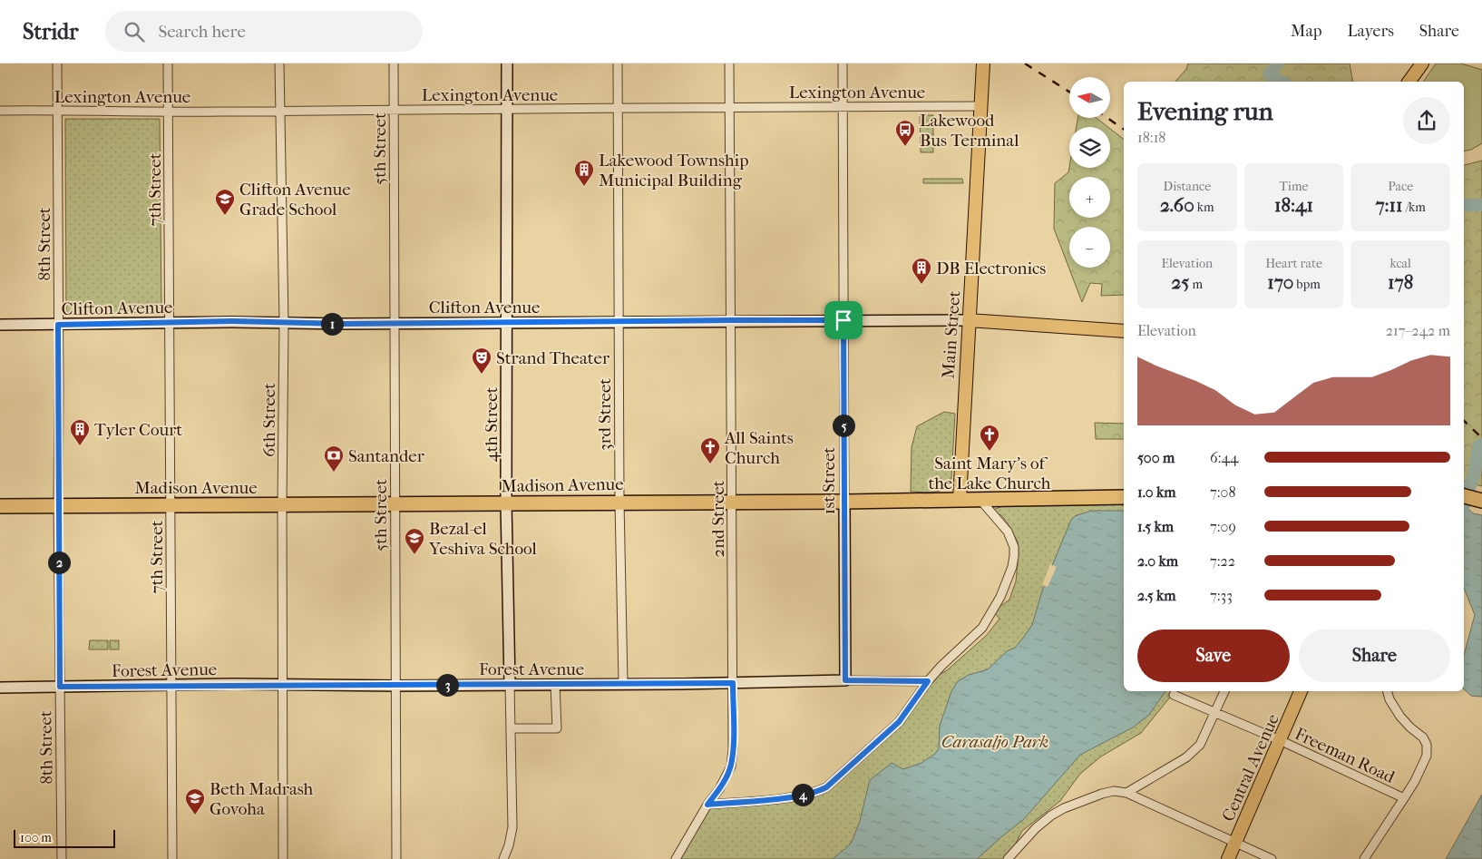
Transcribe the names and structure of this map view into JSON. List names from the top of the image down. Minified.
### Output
{"streets":{"highway":["Madison Avenue"],"main road":["Main Street","Central Avenue"],"street":["Lexington Avenue","5th Street","7th Street","8th Street","Clifton Avenue","3rd Street","6th Street","4th Street","1st Street","2nd Street","Forest Avenue","Freeman Road"]},"crossings":[["Lexington Avenue","5th Street"],["Lexington Avenue","7th Street"],["Lexington Avenue","8th Street"],["Lexington Avenue","Main Street"],["Lexington Avenue","3rd Street"],["Lexington Avenue","6th Street"],["Lexington Avenue","4th Street"],["Lexington Avenue","1st Street"],["Lexington Avenue","2nd Street"],["5th Street","Clifton Avenue"],["5th Street","Madison Avenue"],["5th Street","Forest Avenue"],["7th Street","Clifton Avenue"],["7th Street","Madison Avenue"],["7th Street","Forest Avenue"],["8th Street","Clifton Avenue"],["8th Street","Madison Avenue"],["8th Street","Forest Avenue"],["Clifton Avenue","Main Street"],["Clifton Avenue","3rd Street"],["Clifton Avenue","6th Street"],["Clifton Avenue","4th Street"],["Clifton Avenue","1st Street"],["Clifton Avenue","2nd Street"],["Main Street","Madison Avenue"],["3rd Street","Madison Avenue"],["3rd Street","Forest Avenue"],["6th Street","Madison Avenue"],["6th Street","Forest Avenue"],["4th Street","Madison Avenue"],["4th Street","Forest Avenue"],["1st Street","Madison Avenue"],["1st Street","Forest Avenue"],["Madison Avenue","2nd Street"],["2nd Street","Forest Avenue"],["Freeman Road","Central Avenue"]],"parks":["Carasaljo Park"],"places":{"bus stop":["Lakewood Bus Terminal"],"building":["Lakewood Township Municipal Building","DB Electronics","Tyler Court"],"school or university":["Clifton Avenue Grade School","Bezal-el Yeshiva School","Beth Madrash Govoha"],"theatre":["Strand Theater"],"church":["Saint Mary's of the Lake Church","All Saints Church"],"bank":["Santander"]},"scale_bar":"100 m","north":"left","page":{"header":"Stridr","search":"Search here","nav":["Map","Layers","Share"],"map_buttons":["+","−"],"heading":["Evening run","18:18"],"stats":[["Distance","2.60 km"],["Time","18:41"],["Pace","7:11 /km"],["Elevation","25 m"],["Heart rate","170 bpm"],["kcal","178"]],"pins":["1","5","2","3","4"],"chart":["Elevation","217–242 m"],"list":[{"name":"500 m","note":"6:44"},{"name":"1.0 km","note":"7:08"},{"name":"1.5 km","note":"7:09"},{"name":"2.0 km","note":"7:22"},{"name":"2.5 km","note":"7:33"}],"buttons":["Save","Share"],"scale":"100 m"}}
